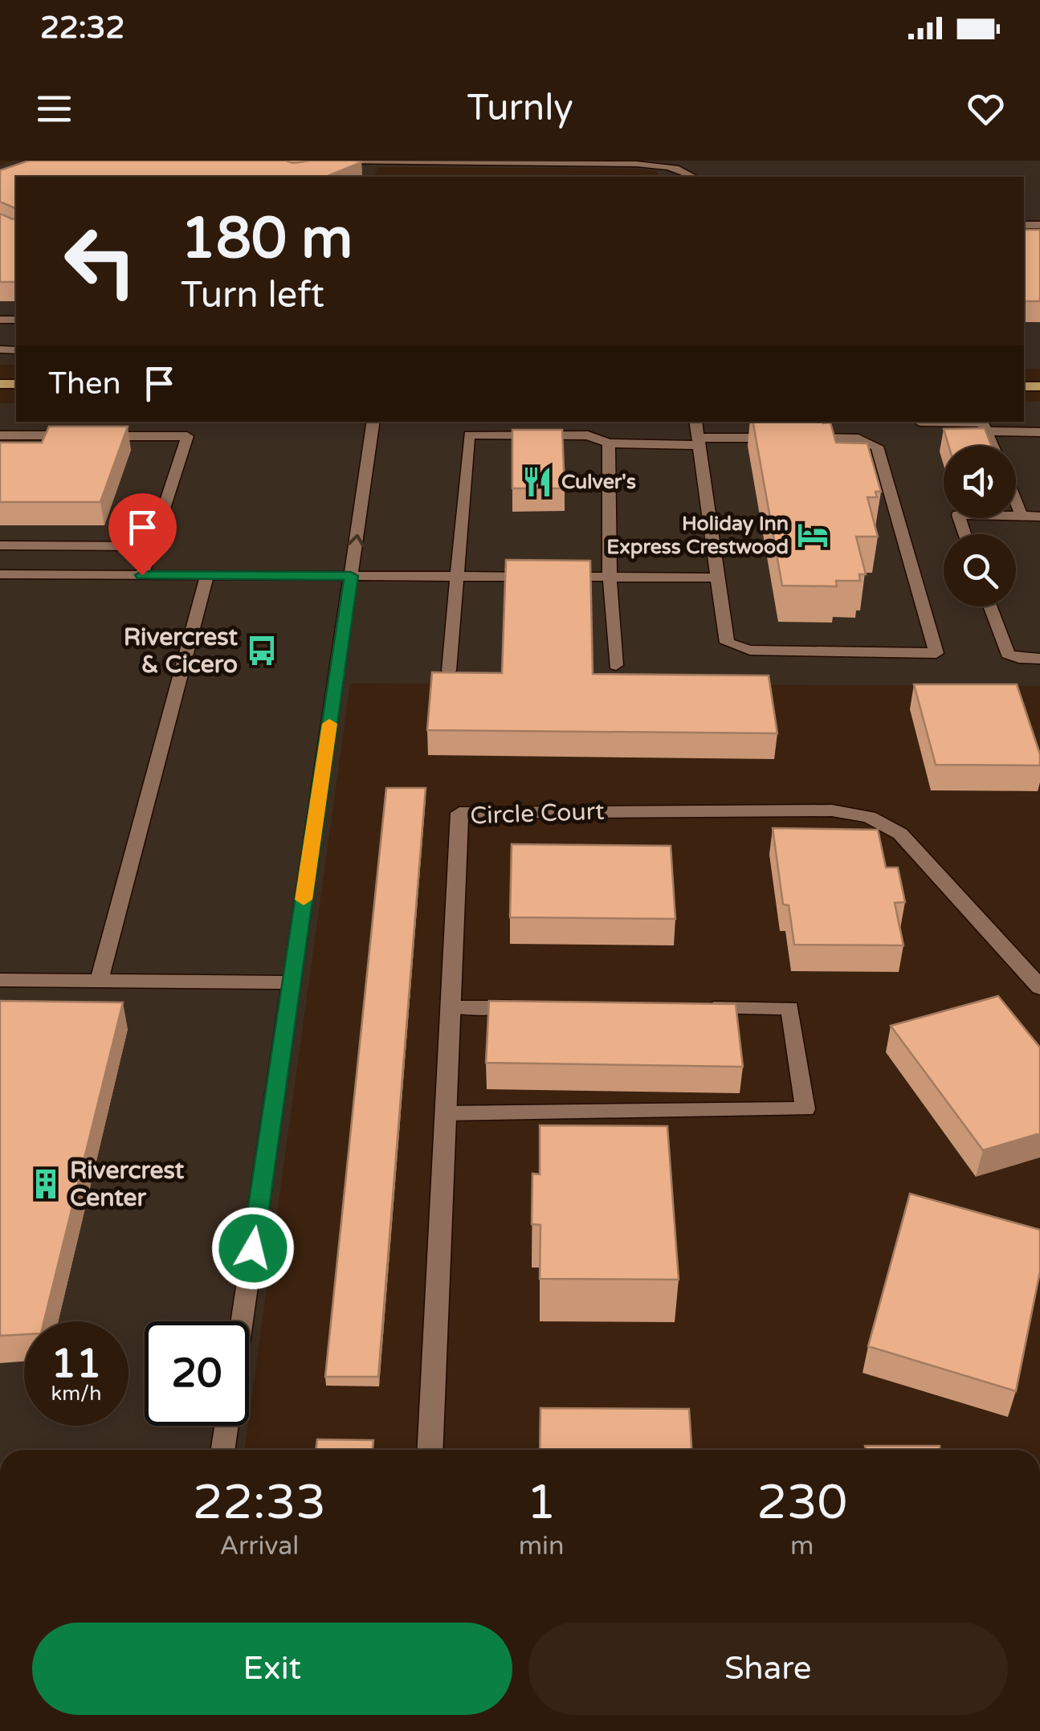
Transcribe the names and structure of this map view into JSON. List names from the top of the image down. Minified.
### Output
{"streets":{"street":["Circle Court"]},"places":{"restaurant":["Culver's"],"hotel":["Holiday Inn Express Crestwood"],"bus stop":["Rivercrest & Cicero"],"building":["Rivercrest Center"]},"page":{"status":"22:32","header":"Turnly","turn":["180 m","Turn left"],"then":"Then","speed":"11 km/h","limit":"20","eta":["22:33","Arrival","1","min","230","m"],"buttons":["Exit","Share"]}}
